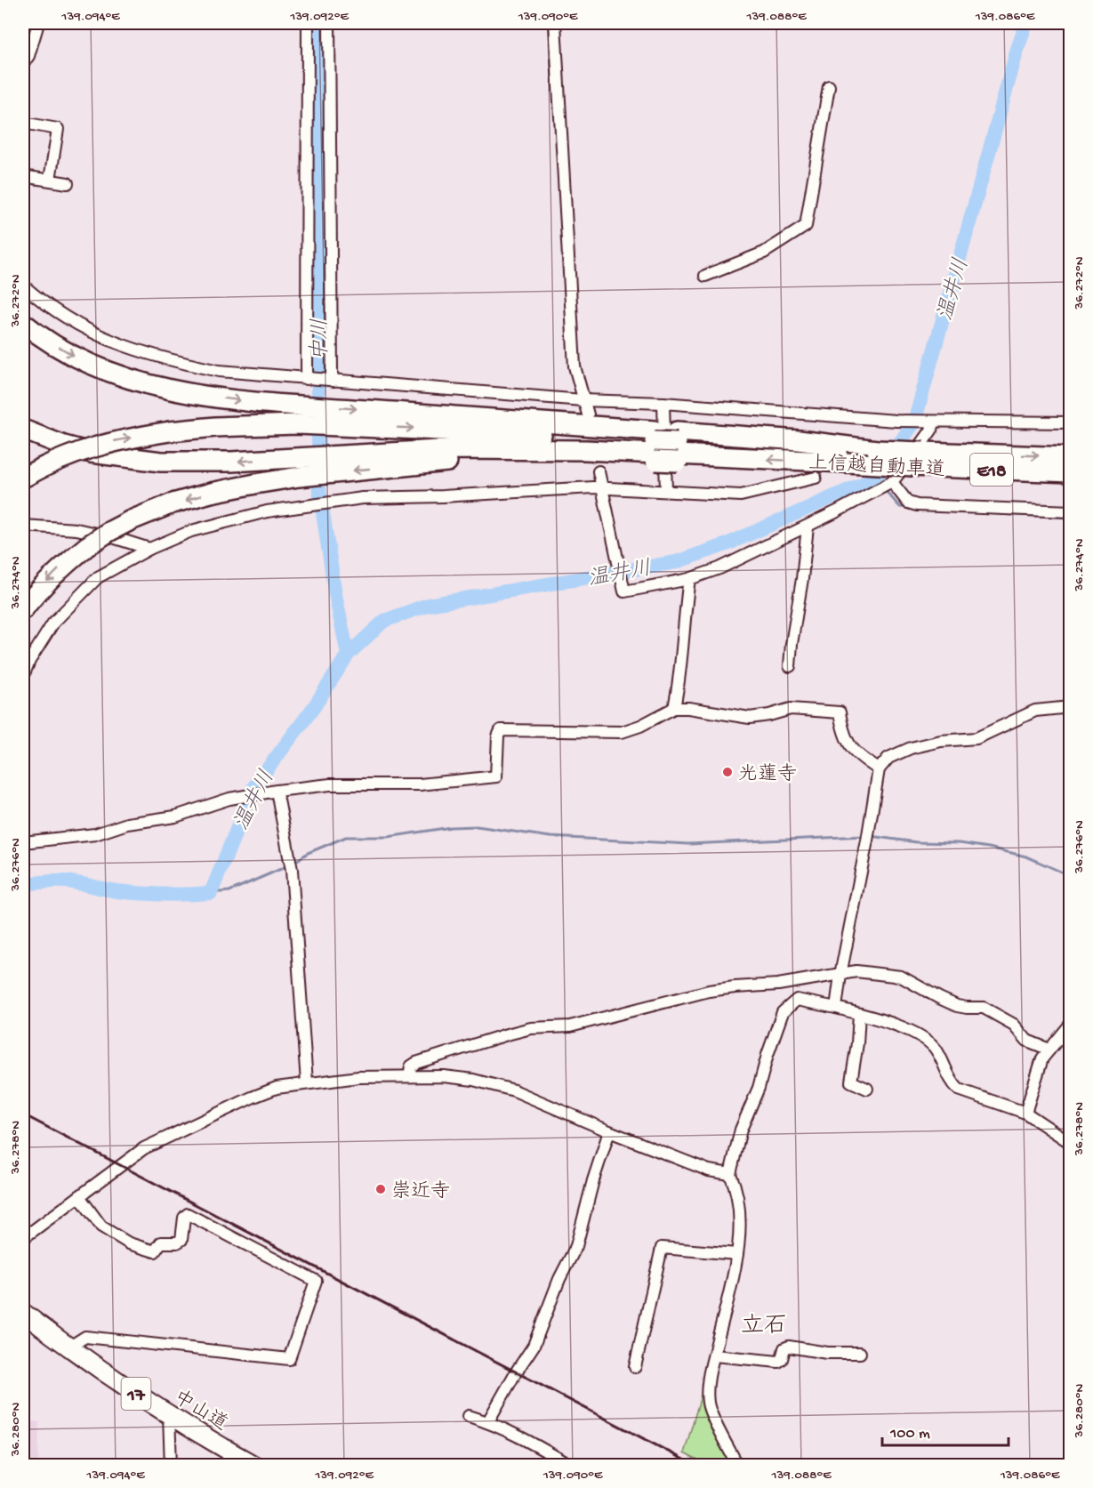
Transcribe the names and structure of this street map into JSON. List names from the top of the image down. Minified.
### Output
{"streets":{"highway":["上信越自動車道","E18","17","中山道"]},"districts":["立石"],"water":["温井川","中川"],"places":["光蓮寺","崇近寺"],"scale_bar":"100 m","coordinates":["139.094°E","139.092°E","139.090°E","139.088°E","139.086°E","36.272°N","36.274°N","36.276°N","36.278°N","36.280°N"]}
